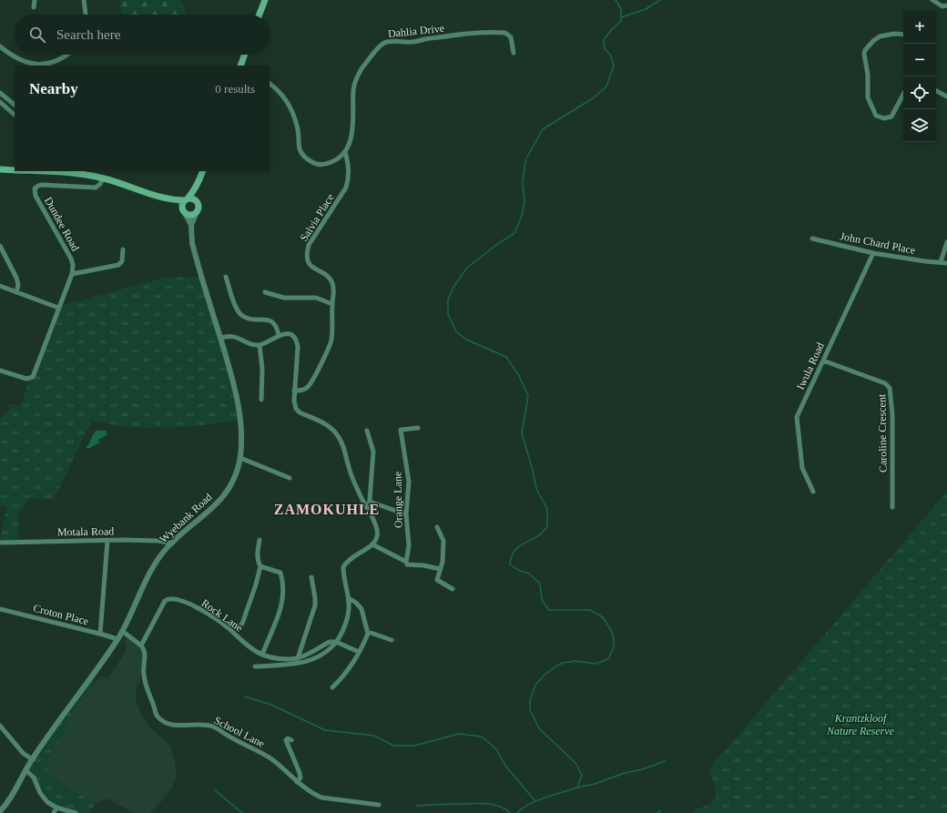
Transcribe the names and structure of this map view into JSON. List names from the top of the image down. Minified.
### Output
{"streets":{"street":["Dahlia Drive","Salvia Place","Dundee Road","John Chard Place","Iwula Road","Caroline Crescent","Orange Lane","Wyebank Road","Motala Road","Croton Place","Rock Lane","School Lane"]},"crossings":[["Dahlia Drive","Salvia Place"],["John Chard Place","Iwula Road"],["Iwula Road","Caroline Crescent"],["Wyebank Road","Motala Road"],["Wyebank Road","Croton Place"],["Rock Lane","School Lane"]],"districts":["ZAMOKUHLE"],"parks":["Krantzkloof Nature Reserve"],"page":{"map_buttons":["+","−"],"search":"Search here","heading":["Nearby","0 results"]}}
